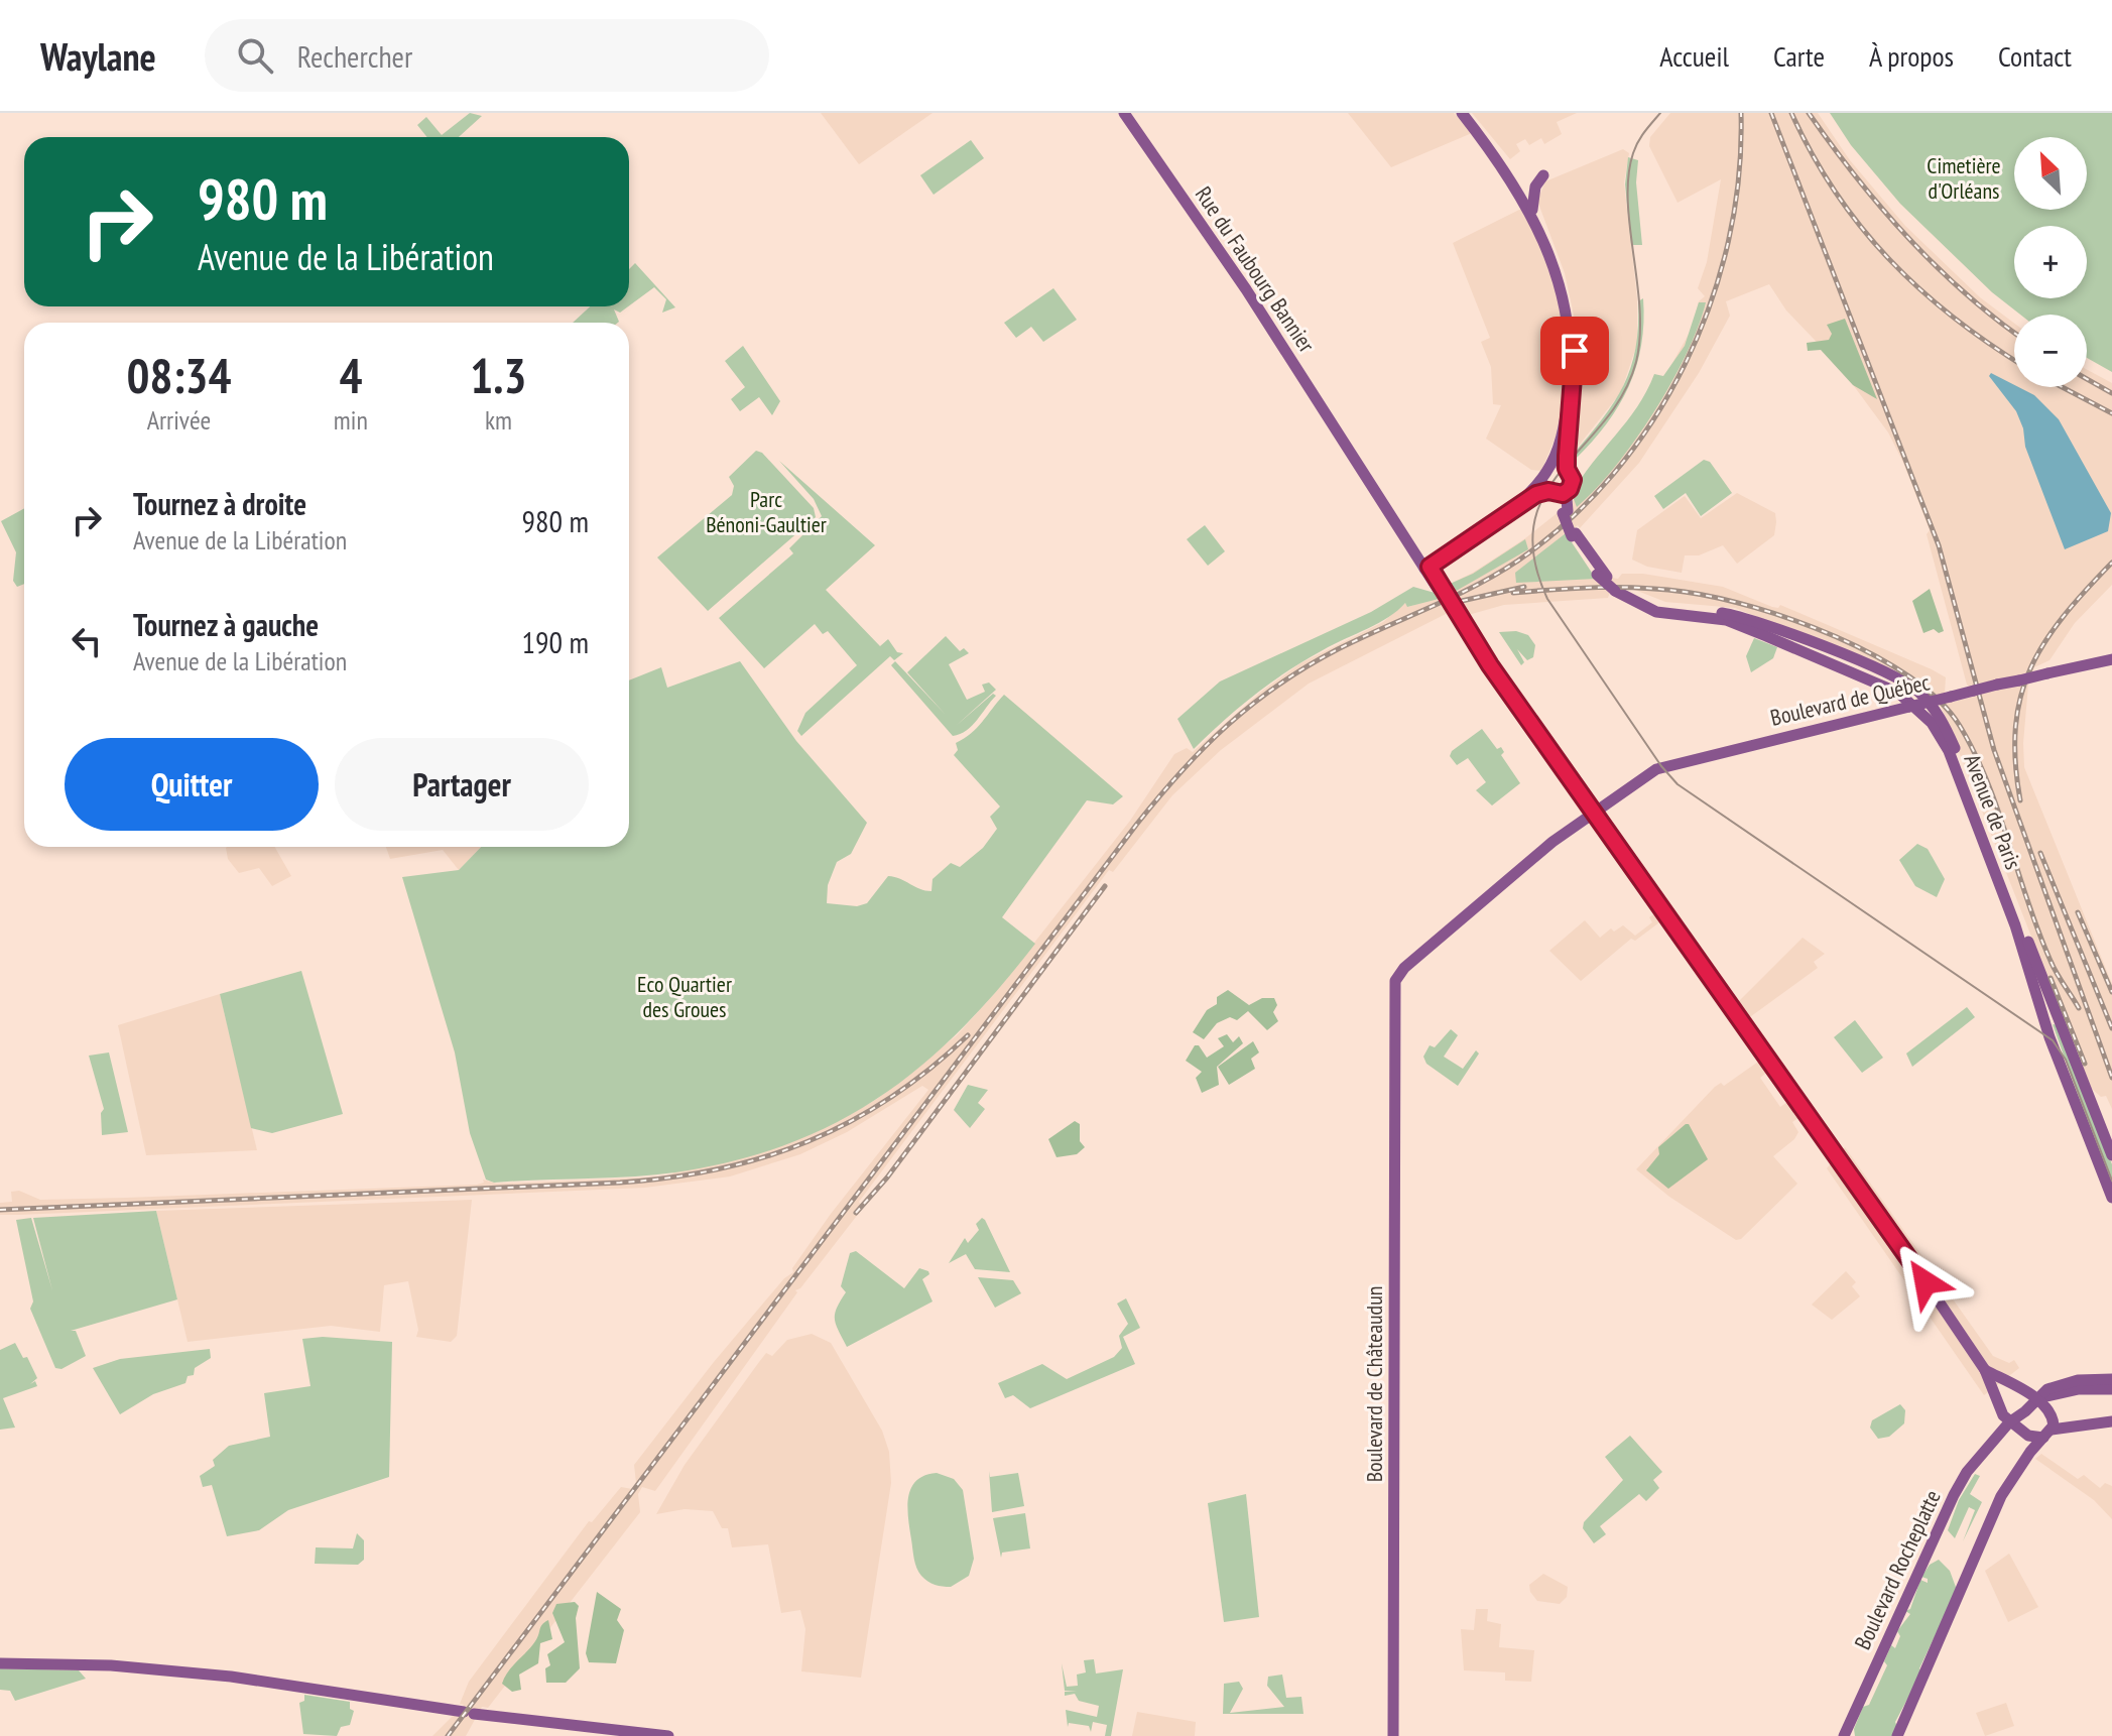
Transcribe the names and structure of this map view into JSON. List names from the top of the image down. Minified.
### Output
{"streets":{"main road":["Rue du Faubourg Bannier","Boulevard de Québec","Avenue de Paris","Boulevard de Châteaudun","Boulevard Rocheplatte"]},"crossings":[["Rue du Faubourg Bannier","Boulevard de Québec"],["Rue du Faubourg Bannier","Boulevard de Châteaudun"],["Rue du Faubourg Bannier","Boulevard Rocheplatte"],["Boulevard de Québec","Boulevard de Châteaudun"]],"parks":["Cimetière d'Orléans","Parc Bénoni-Gaultier","Eco Quartier des Groues"],"north":"top left","page":{"header":"Waylane","search":"Rechercher","nav":["Accueil","Carte","À propos","Contact"],"map_buttons":["+","−"],"turn":["980 m","Avenue de la Libération"],"eta":["08:34","Arrivée","4","min","1.3","km"],"list":[{"name":"Tournez à droite","note":"Avenue de la Libération","value":"980 m"},{"name":"Tournez à gauche","note":"Avenue de la Libération","value":"190 m"}],"buttons":["Quitter","Partager"]}}
